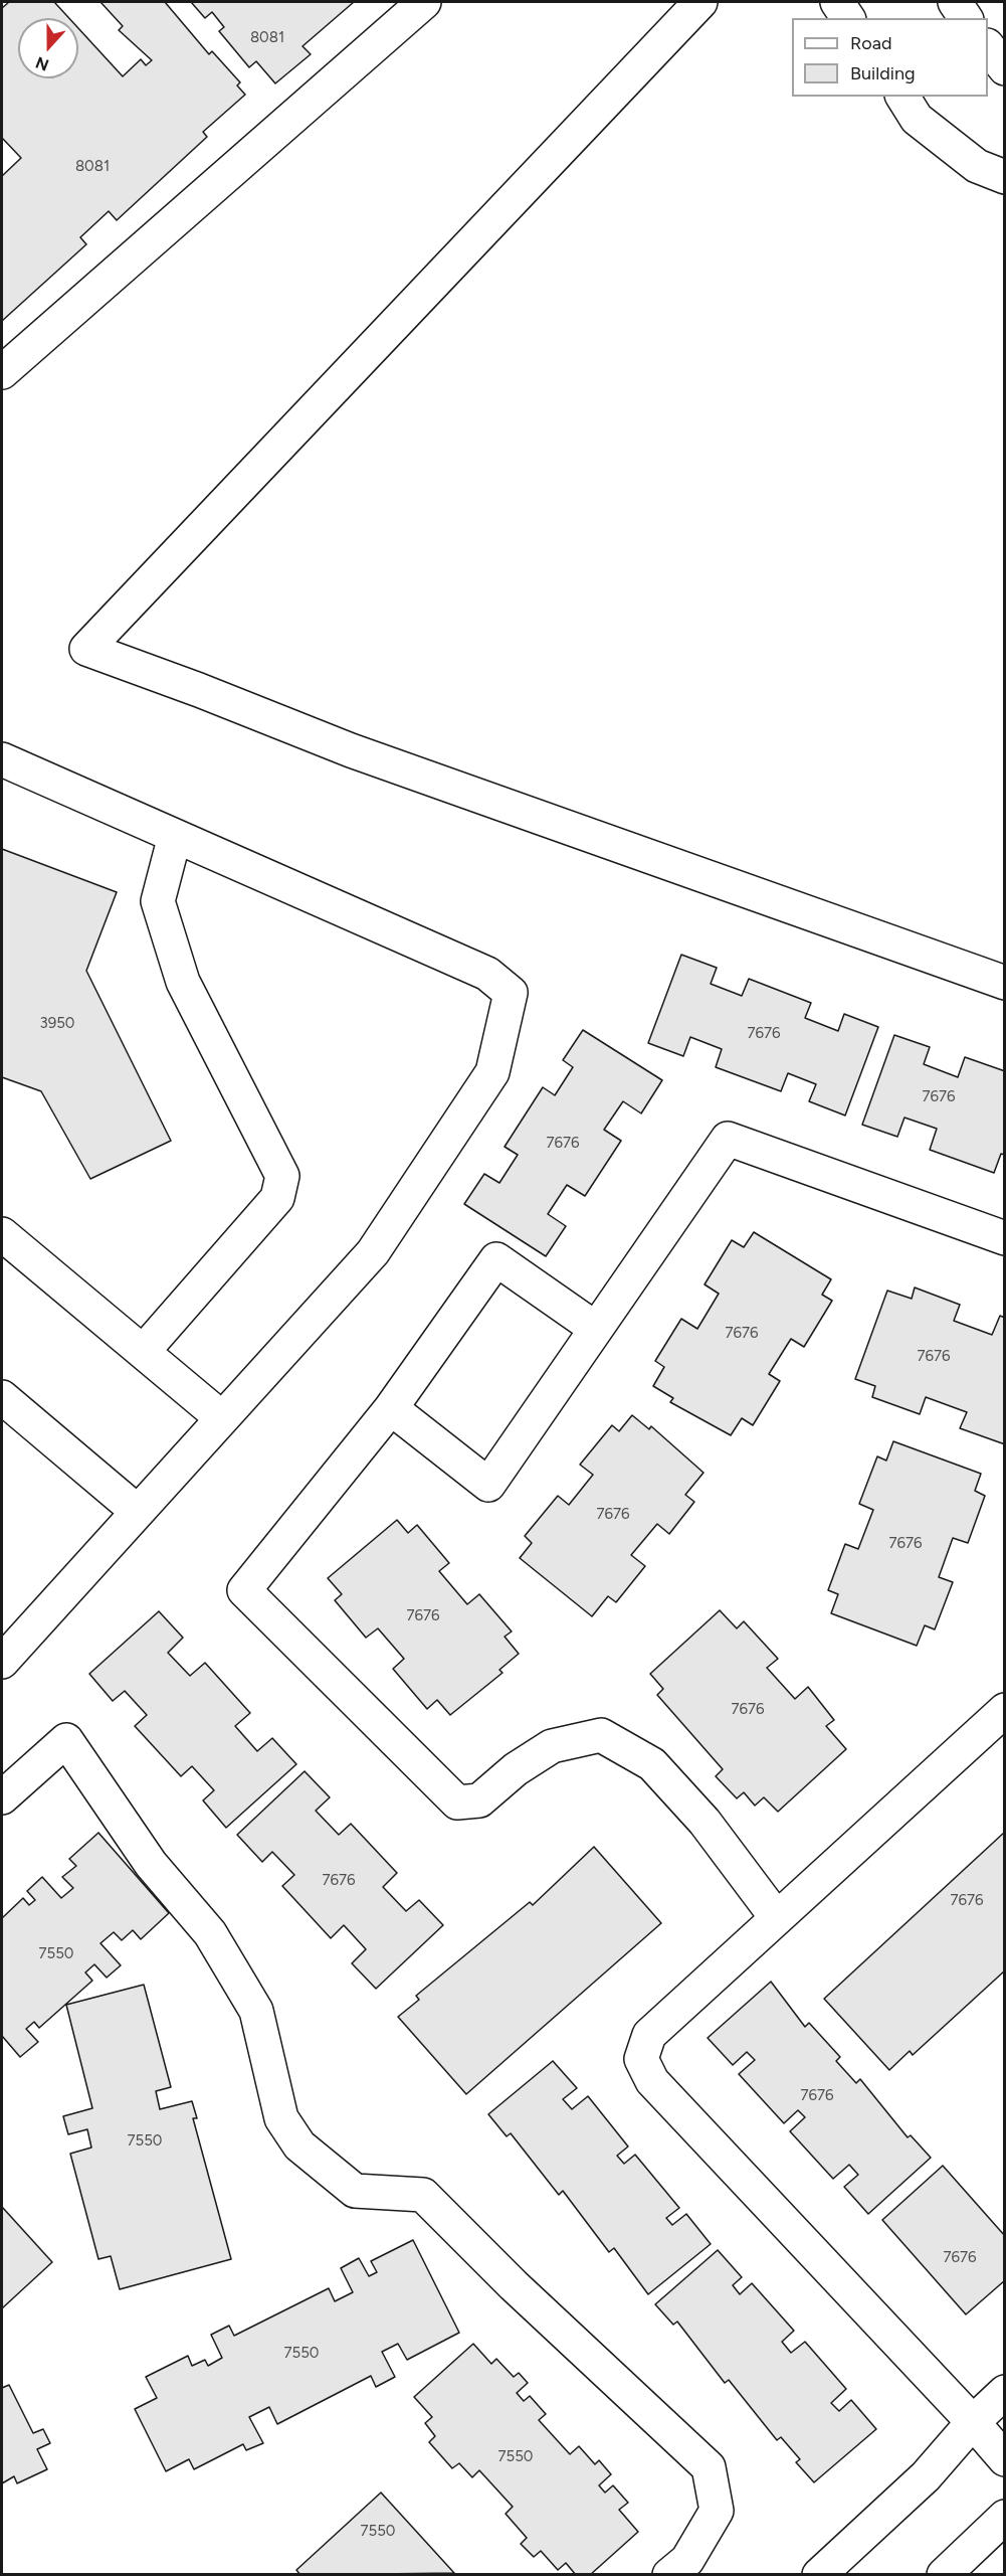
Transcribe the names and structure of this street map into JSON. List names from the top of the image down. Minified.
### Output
{"house_numbers":["8081","8081","3950","7676","7676","7676","7676","7676","7676","7676","7676","7676","7676","7676","7550","7676","7550","7676","7550","7550","7550"],"legend":["Road","Building"],"north":"bottom"}
